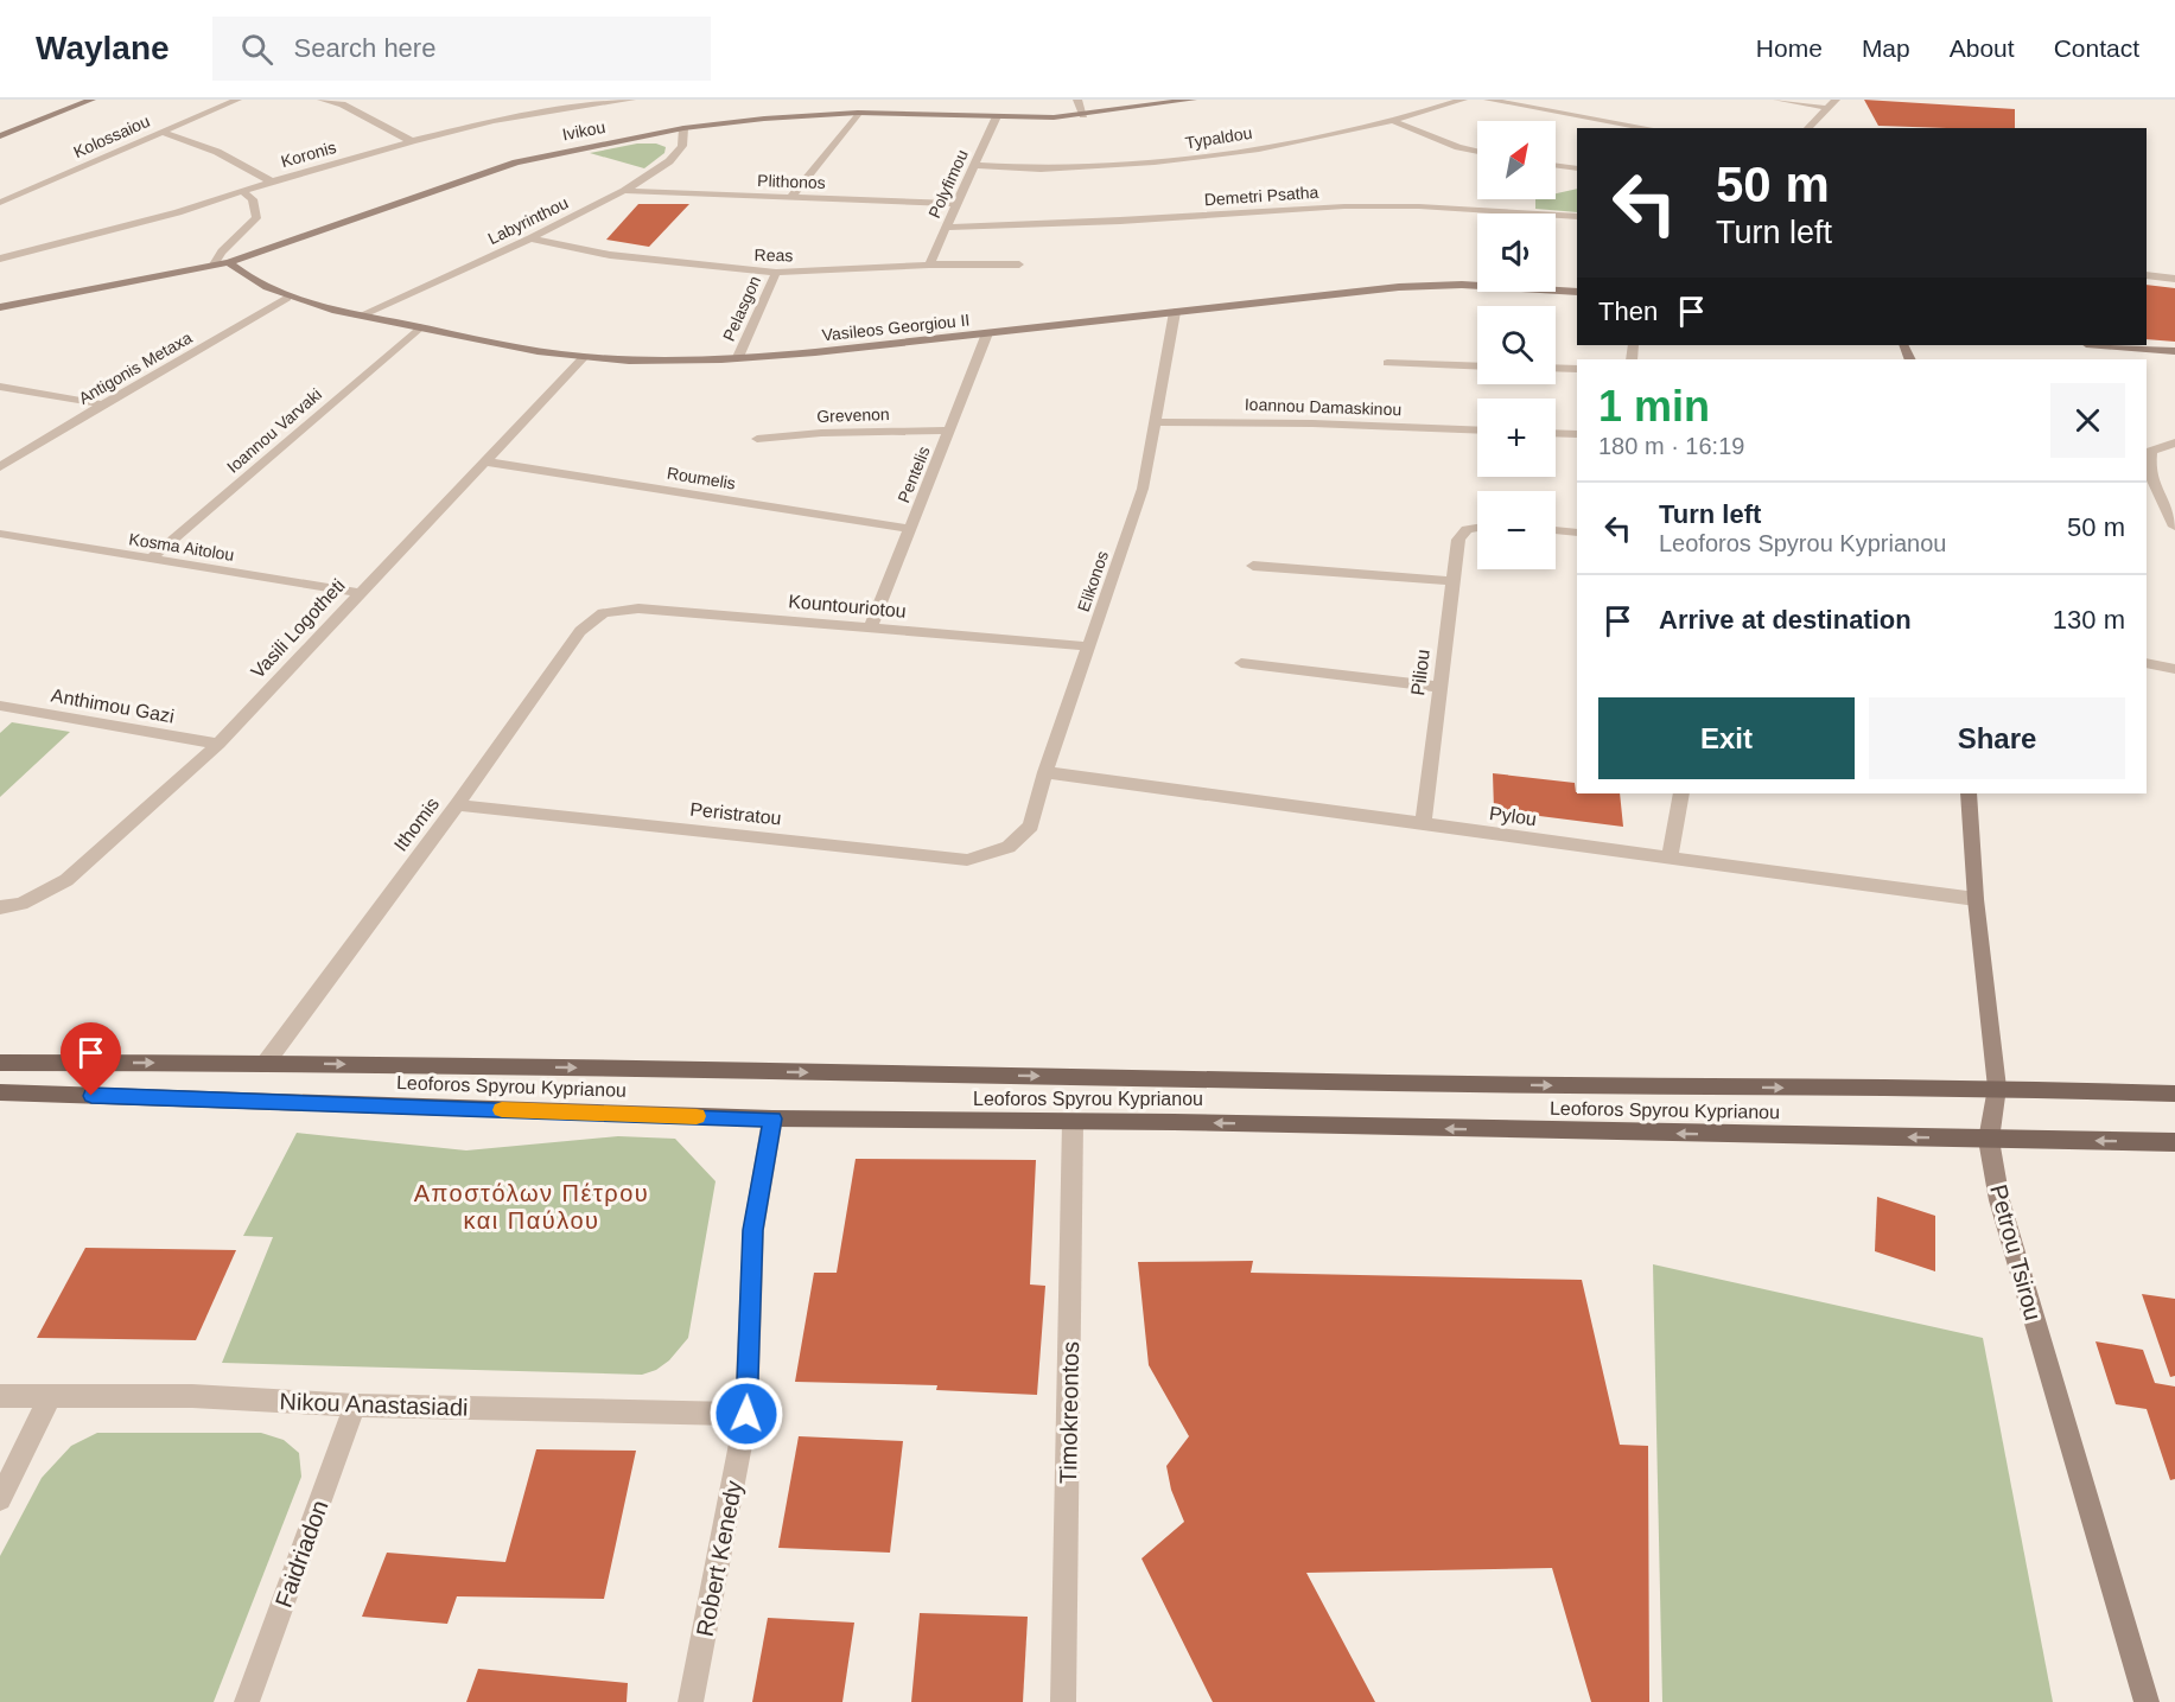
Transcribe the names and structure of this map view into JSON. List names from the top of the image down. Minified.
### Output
{"streets":{"main road":["Leoforos Spyrou Kyprianou"],"street":["Ivikou","Kolossaiou","Typaldou","Koronis","Plithonos","Polyfimou","Demetri Psatha","Labyrinthou","Reas","Pelasgon","Vasileos Georgiou II","Antigonis Metaxa","Ioannou Damaskinou","Grevenon","Ioannou Varvaki","Pentelis","Roumelis","Kosma Aitolou","Elikonos","Kountouriotou","Vasili Logotheti","Piliou","Anthimou Gazi","Peristratou","Pylou","Ithomis","Petrou Tsirou","Nikou Anastasiadi","Timokreontos","Faidriadon","Robert Kenedy"]},"crossings":[["Ivikou","Polyfimou"],["Ivikou","Labyrinthou"],["Ivikou","Vasileos Georgiou II"],["Typaldou","Polyfimou"],["Plithonos","Polyfimou"],["Plithonos","Labyrinthou"],["Polyfimou","Demetri Psatha"],["Polyfimou","Reas"],["Labyrinthou","Reas"],["Labyrinthou","Vasileos Georgiou II"],["Reas","Pelasgon"],["Pelasgon","Vasileos Georgiou II"],["Vasileos Georgiou II","Antigonis Metaxa"],["Vasileos Georgiou II","Ioannou Varvaki"],["Vasileos Georgiou II","Pentelis"],["Vasileos Georgiou II","Elikonos"],["Vasileos Georgiou II","Vasili Logotheti"],["Ioannou Damaskinou","Elikonos"],["Grevenon","Pentelis"],["Ioannou Varvaki","Kosma Aitolou"],["Pentelis","Roumelis"],["Pentelis","Kountouriotou"],["Roumelis","Vasili Logotheti"],["Kosma Aitolou","Vasili Logotheti"],["Elikonos","Kountouriotou"],["Elikonos","Peristratou"],["Elikonos","Pylou"],["Kountouriotou","Ithomis"],["Vasili Logotheti","Anthimou Gazi"],["Piliou","Pylou"],["Peristratou","Ithomis"],["Pylou","Petrou Tsirou"],["Ithomis","Leoforos Spyrou Kyprianou"],["Leoforos Spyrou Kyprianou","Petrou Tsirou"],["Leoforos Spyrou Kyprianou","Timokreontos"],["Leoforos Spyrou Kyprianou","Robert Kenedy"],["Nikou Anastasiadi","Faidriadon"],["Nikou Anastasiadi","Robert Kenedy"]],"districts":["Αποστόλων Πέτρου και Παύλου"],"north":"top right","page":{"header":"Waylane","search":"Search here","nav":["Home","Map","About","Contact"],"map_buttons":["+","−"],"turn":["50 m","Turn left"],"then":"Then","heading":["1 min","180 m · 16:19"],"list":[{"name":"Turn left","note":"Leoforos Spyrou Kyprianou","value":"50 m"},{"name":"Arrive at destination","value":"130 m"}],"buttons":["Exit","Share"]}}
